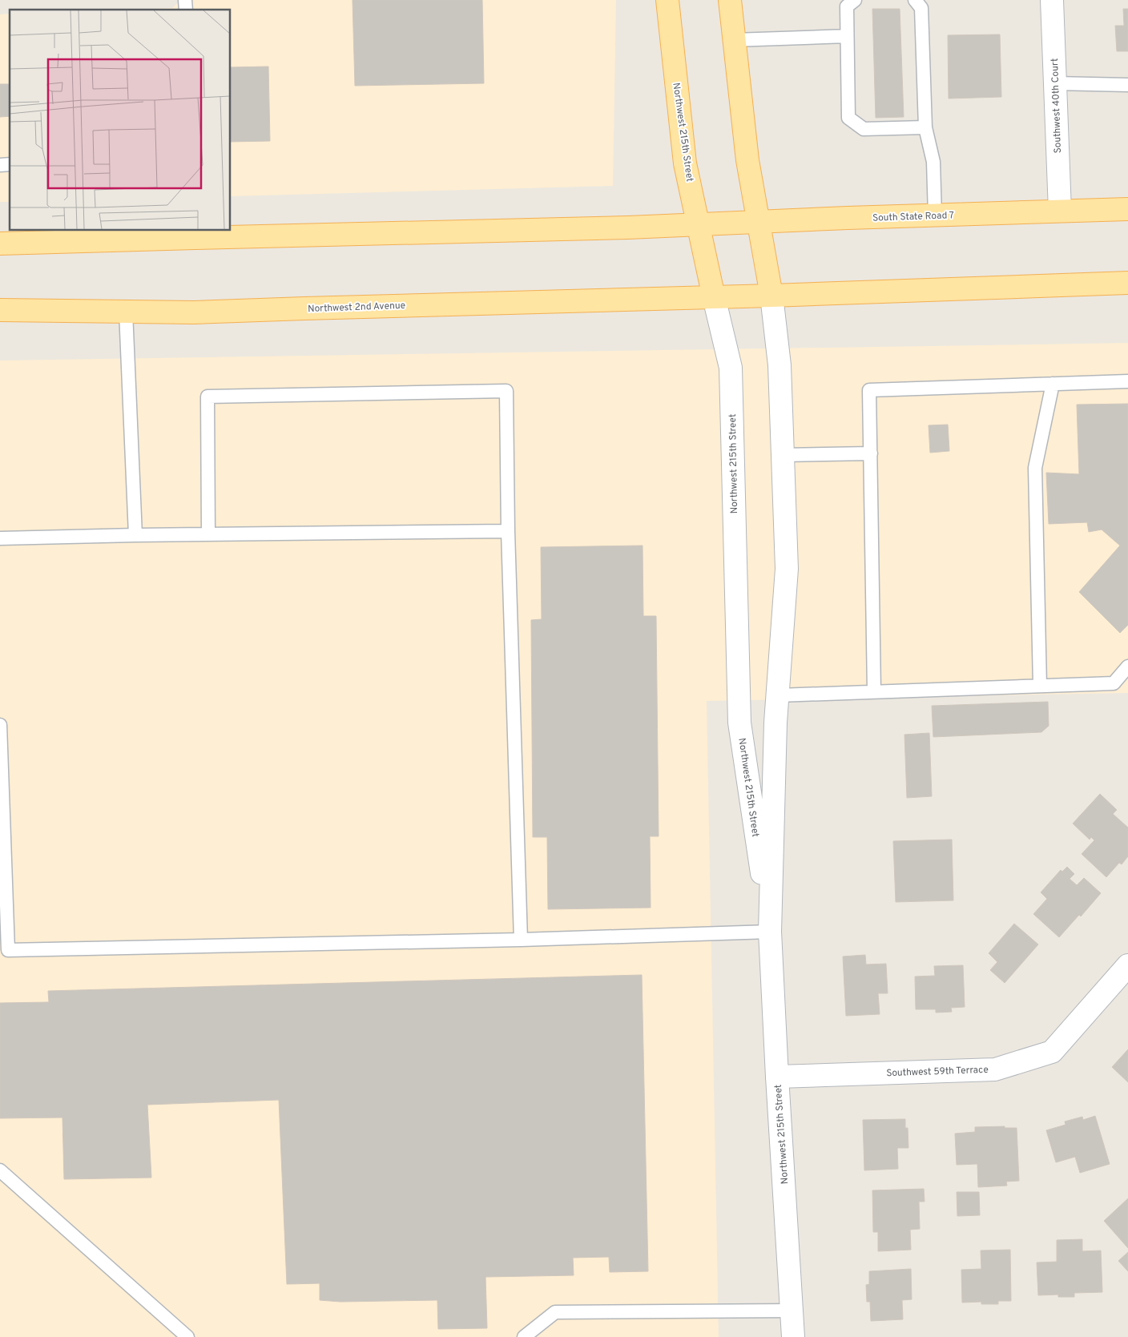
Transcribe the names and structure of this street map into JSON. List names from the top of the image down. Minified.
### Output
{"streets":{"main road":["Northwest 215th Street","South State Road 7","Northwest 2nd Avenue"],"street":["Southwest 40th Court","Southwest 59th Terrace"]},"crossings":[["Southwest 40th Court","South State Road 7"],["Northwest 215th Street","South State Road 7"],["Northwest 215th Street","Northwest 2nd Avenue"],["Northwest 215th Street","Southwest 59th Terrace"]]}
